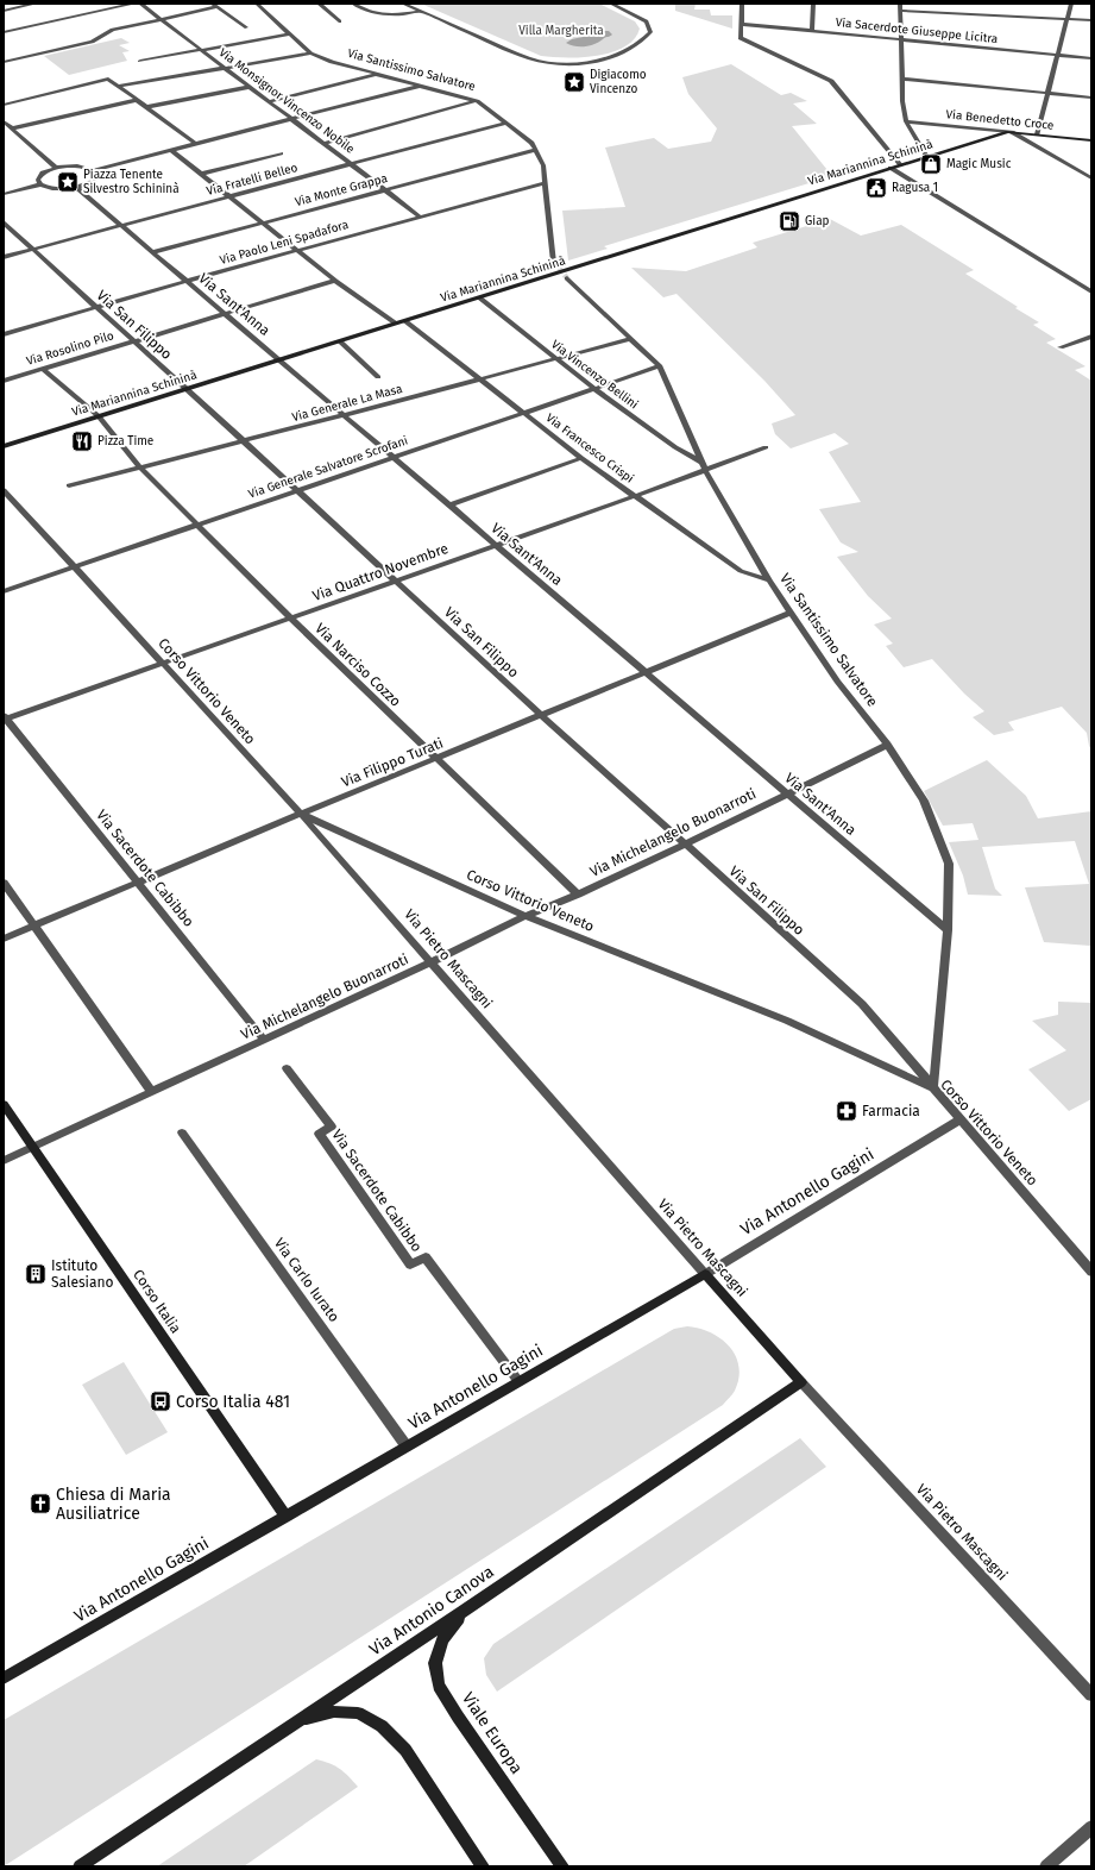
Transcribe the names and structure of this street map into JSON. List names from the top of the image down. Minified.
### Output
{"streets":{"main road":["Via Benedetto Croce","Via Mariannina Schininà","Via Pietro Mascagni","Via Antonello Gagini","Corso Italia","Via Antonio Canova","Viale Europa"],"street":["Via Sacerdote Giuseppe Licitra","Via Santissimo Salvatore","Via Monsignor Vincenzo Nobile","Via Fratelli Belleo","Via Monte Grappa","Via Paolo Leni Spadafora","Via Sant'Anna","Via San Filippo","Via Rosolino Pilo","Via Vincenzo Bellini","Via Generale La Masa","Via Francesco Crispi","Via Generale Salvatore Scrofani","Via Quattro Novembre","Via Narciso Cozzo","Corso Vittorio Veneto","Via Filippo Turati","Via Michelangelo Buonarroti","Via Sacerdote Cabibbo","Via Carlo Iurato"]},"crossings":[["Via Santissimo Salvatore","Via Fratelli Belleo"],["Via Santissimo Salvatore","Via Monte Grappa"],["Via Santissimo Salvatore","Via Paolo Leni Spadafora"],["Via Santissimo Salvatore","Via Sant'Anna"],["Via Santissimo Salvatore","Via San Filippo"],["Via Santissimo Salvatore","Via Vincenzo Bellini"],["Via Santissimo Salvatore","Via Generale La Masa"],["Via Santissimo Salvatore","Via Francesco Crispi"],["Via Santissimo Salvatore","Via Generale Salvatore Scrofani"],["Via Santissimo Salvatore","Via Quattro Novembre"],["Via Santissimo Salvatore","Corso Vittorio Veneto"],["Via Santissimo Salvatore","Via Filippo Turati"],["Via Santissimo Salvatore","Via Michelangelo Buonarroti"],["Via Monsignor Vincenzo Nobile","Via Fratelli Belleo"],["Via Monsignor Vincenzo Nobile","Via Monte Grappa"],["Via Monsignor Vincenzo Nobile","Via Paolo Leni Spadafora"],["Via Benedetto Croce","Via Mariannina Schininà"],["Via Mariannina Schininà","Via Sant'Anna"],["Via Mariannina Schininà","Via San Filippo"],["Via Mariannina Schininà","Via Vincenzo Bellini"],["Via Mariannina Schininà","Via Francesco Crispi"],["Via Mariannina Schininà","Via Narciso Cozzo"],["Via Fratelli Belleo","Via Sant'Anna"],["Via Fratelli Belleo","Via San Filippo"],["Via Monte Grappa","Via Sant'Anna"],["Via Paolo Leni Spadafora","Via Sant'Anna"],["Via Paolo Leni Spadafora","Via San Filippo"],["Via Sant'Anna","Via Rosolino Pilo"],["Via Sant'Anna","Via Generale La Masa"],["Via Sant'Anna","Via Generale Salvatore Scrofani"],["Via Sant'Anna","Via Quattro Novembre"],["Via Sant'Anna","Via Filippo Turati"],["Via Sant'Anna","Via Michelangelo Buonarroti"],["Via San Filippo","Via Rosolino Pilo"],["Via San Filippo","Via Generale La Masa"],["Via San Filippo","Via Generale Salvatore Scrofani"],["Via San Filippo","Via Quattro Novembre"],["Via San Filippo","Corso Vittorio Veneto"],["Via San Filippo","Via Filippo Turati"],["Via San Filippo","Via Michelangelo Buonarroti"],["Via Rosolino Pilo","Via Narciso Cozzo"],["Via Vincenzo Bellini","Via Generale La Masa"],["Via Vincenzo Bellini","Via Generale Salvatore Scrofani"],["Via Vincenzo Bellini","Via Quattro Novembre"],["Via Generale La Masa","Via Francesco Crispi"],["Via Generale La Masa","Via Narciso Cozzo"],["Via Francesco Crispi","Via Generale Salvatore Scrofani"],["Via Francesco Crispi","Via Quattro Novembre"],["Via Generale Salvatore Scrofani","Via Narciso Cozzo"],["Via Generale Salvatore Scrofani","Corso Vittorio Veneto"],["Via Quattro Novembre","Via Narciso Cozzo"],["Via Quattro Novembre","Corso Vittorio Veneto"],["Via Quattro Novembre","Via Sacerdote Cabibbo"],["Via Narciso Cozzo","Via Filippo Turati"],["Via Narciso Cozzo","Via Michelangelo Buonarroti"],["Corso Vittorio Veneto","Via Filippo Turati"],["Corso Vittorio Veneto","Via Michelangelo Buonarroti"],["Corso Vittorio Veneto","Via Pietro Mascagni"],["Corso Vittorio Veneto","Via Antonello Gagini"],["Via Filippo Turati","Via Sacerdote Cabibbo"],["Via Filippo Turati","Via Pietro Mascagni"],["Via Michelangelo Buonarroti","Via Sacerdote Cabibbo"],["Via Michelangelo Buonarroti","Via Pietro Mascagni"],["Via Michelangelo Buonarroti","Corso Italia"],["Via Sacerdote Cabibbo","Via Antonello Gagini"],["Via Pietro Mascagni","Via Antonello Gagini"],["Via Pietro Mascagni","Via Antonio Canova"],["Via Antonello Gagini","Via Carlo Iurato"],["Via Antonello Gagini","Corso Italia"],["Via Antonio Canova","Viale Europa"]],"parks":["Villa Margherita"],"places":{"place":["Digiacomo Vincenzo","Piazza Tenente Silvestro Schininà"],"shop":["Magic Music"],"public building":["Ragusa 1"],"fuel station":["Giap"],"restaurant":["Pizza Time"],"pharmacy":["Farmacia"],"building":["Istituto Salesiano"],"bus stop":["Corso Italia 481"],"church":["Chiesa di Maria Ausiliatrice"]}}
